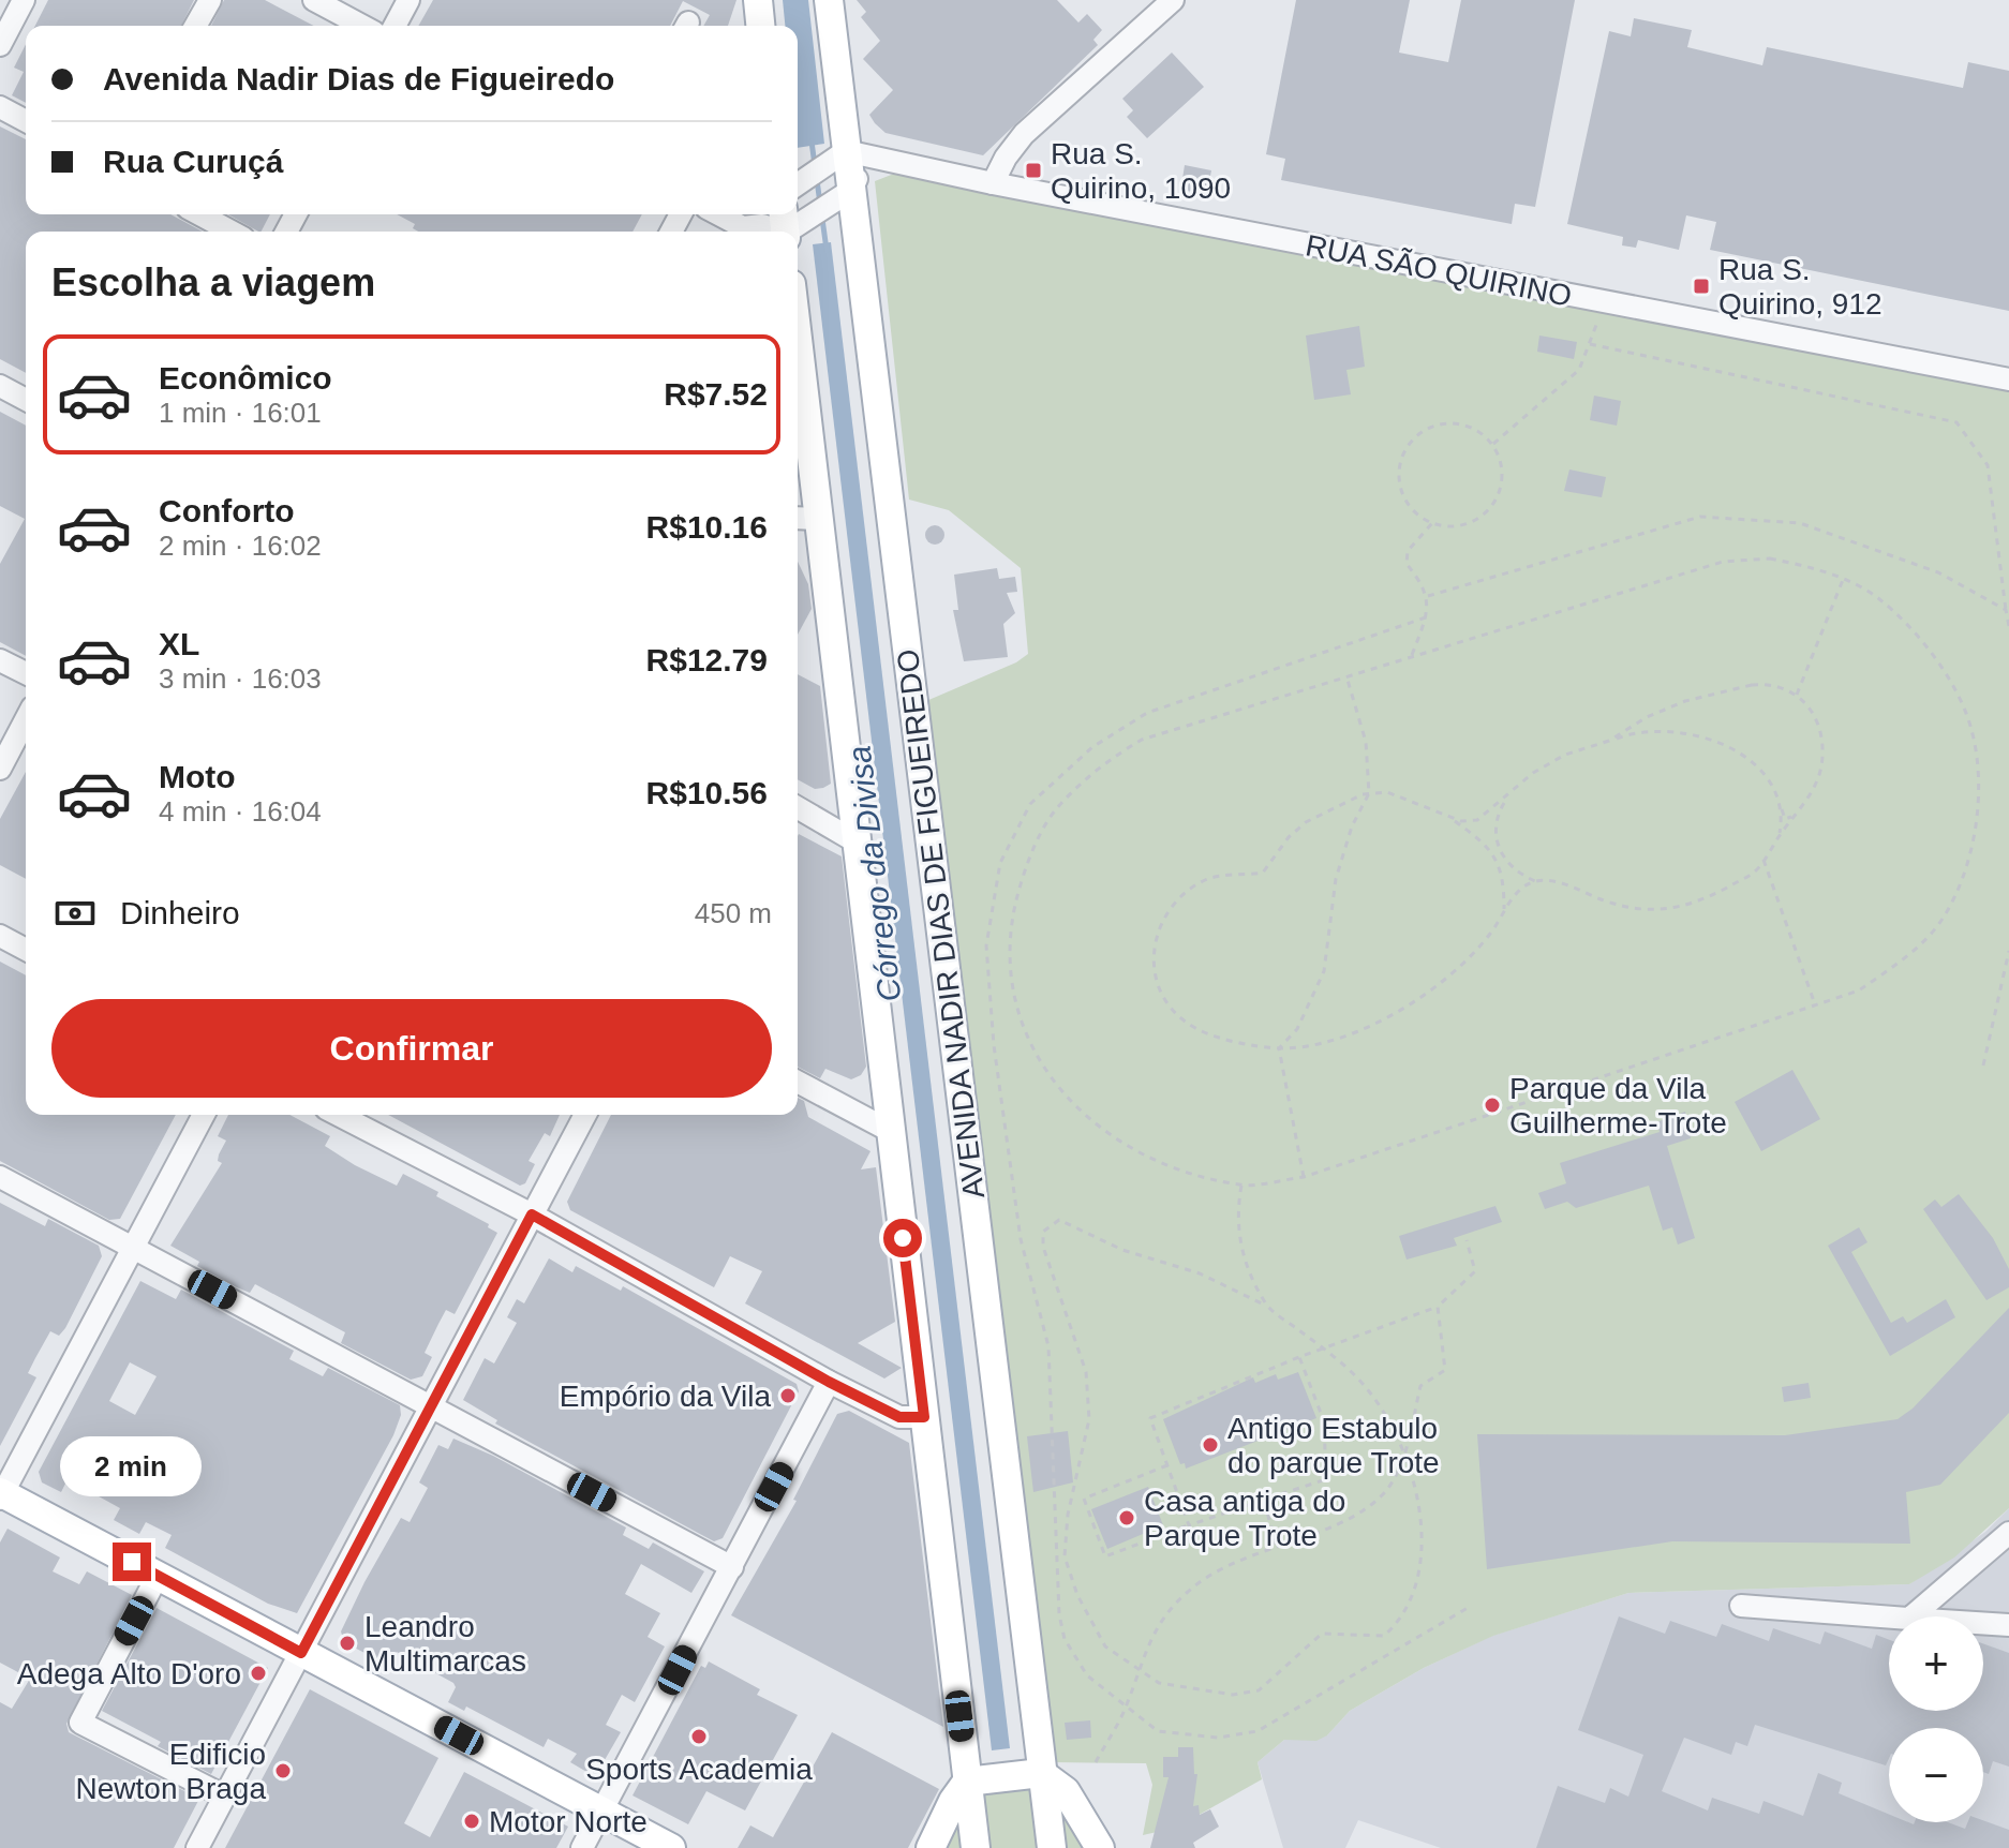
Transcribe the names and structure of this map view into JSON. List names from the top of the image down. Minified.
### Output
{"streets":{"main road":["AVENIDA NADIR DIAS DE FIGUEIREDO"],"street":["RUA SÃO QUIRINO"]},"crossings":[["RUA SÃO QUIRINO","AVENIDA NADIR DIAS DE FIGUEIREDO"]],"water":["Córrego da Divisa"],"places":{"transit":["Rua S. Quirino, 1090","Rua S. Quirino, 912"],"other":["Parque da Vila Guilherme-Trote","Empório da Vila","Antigo Estabulo do parque Trote","Casa antiga do Parque Trote","Leandro Multimarcas","Adega Alto D'oro","Sports Academia","Edificio Newton Braga","Motor Norte"]},"page":{"banner":["Avenida Nadir Dias de Figueiredo","Rua Curuçá"],"heading":"Escolha a viagem","list":[{"name":"Econômico","note":"1 min · 16:01","value":"R$7.52"},{"name":"Conforto","note":"2 min · 16:02","value":"R$10.16"},{"name":"XL","note":"3 min · 16:03","value":"R$12.79"},{"name":"Moto","note":"4 min · 16:04","value":"R$10.56"}],"pay":["Dinheiro","450 m"],"buttons":"Confirmar","bubble":"2 min","map_buttons":["+","−"]}}
